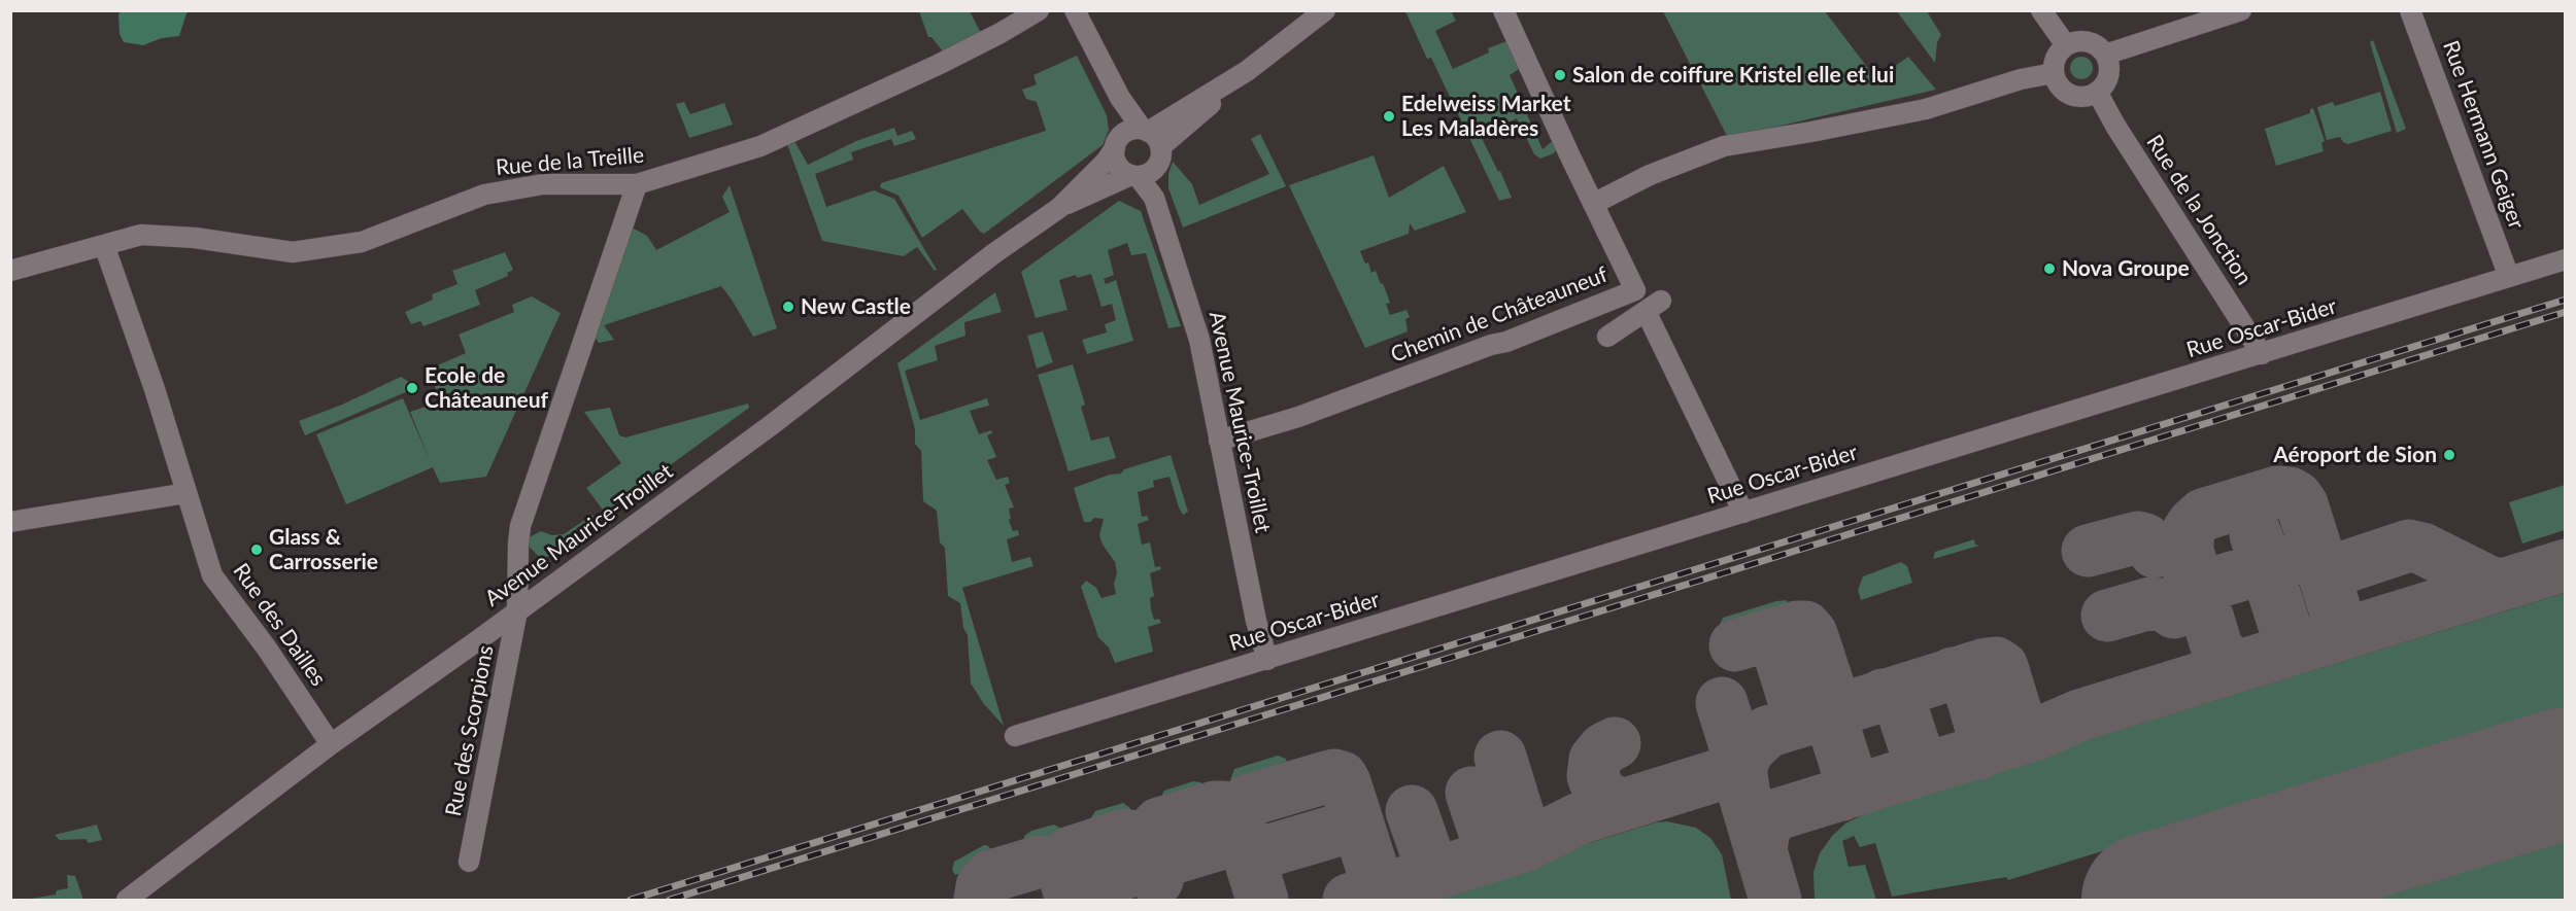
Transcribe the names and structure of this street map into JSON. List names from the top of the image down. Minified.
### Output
{"streets":{"street":["Rue Hermann Geiger","Rue de la Treille","Rue de la Jonction","Chemin de Châteauneuf","Rue Oscar-Bider","Avenue Maurice-Troillet","Rue des Dailles","Rue des Scorpions"]},"crossings":[["Rue Hermann Geiger","Rue Oscar-Bider"],["Rue de la Treille","Rue des Dailles"],["Rue de la Treille","Rue des Scorpions"],["Rue de la Jonction","Rue Oscar-Bider"],["Chemin de Châteauneuf","Avenue Maurice-Troillet"],["Rue Oscar-Bider","Avenue Maurice-Troillet"],["Avenue Maurice-Troillet","Rue des Dailles"],["Avenue Maurice-Troillet","Rue des Scorpions"]],"places":["Salon de coiffure Kristel elle et lui","Edelweiss Market Les Maladères","Nova Groupe","New Castle","Ecole de Châteauneuf","Aéroport de Sion","Glass & Carrosserie"]}
